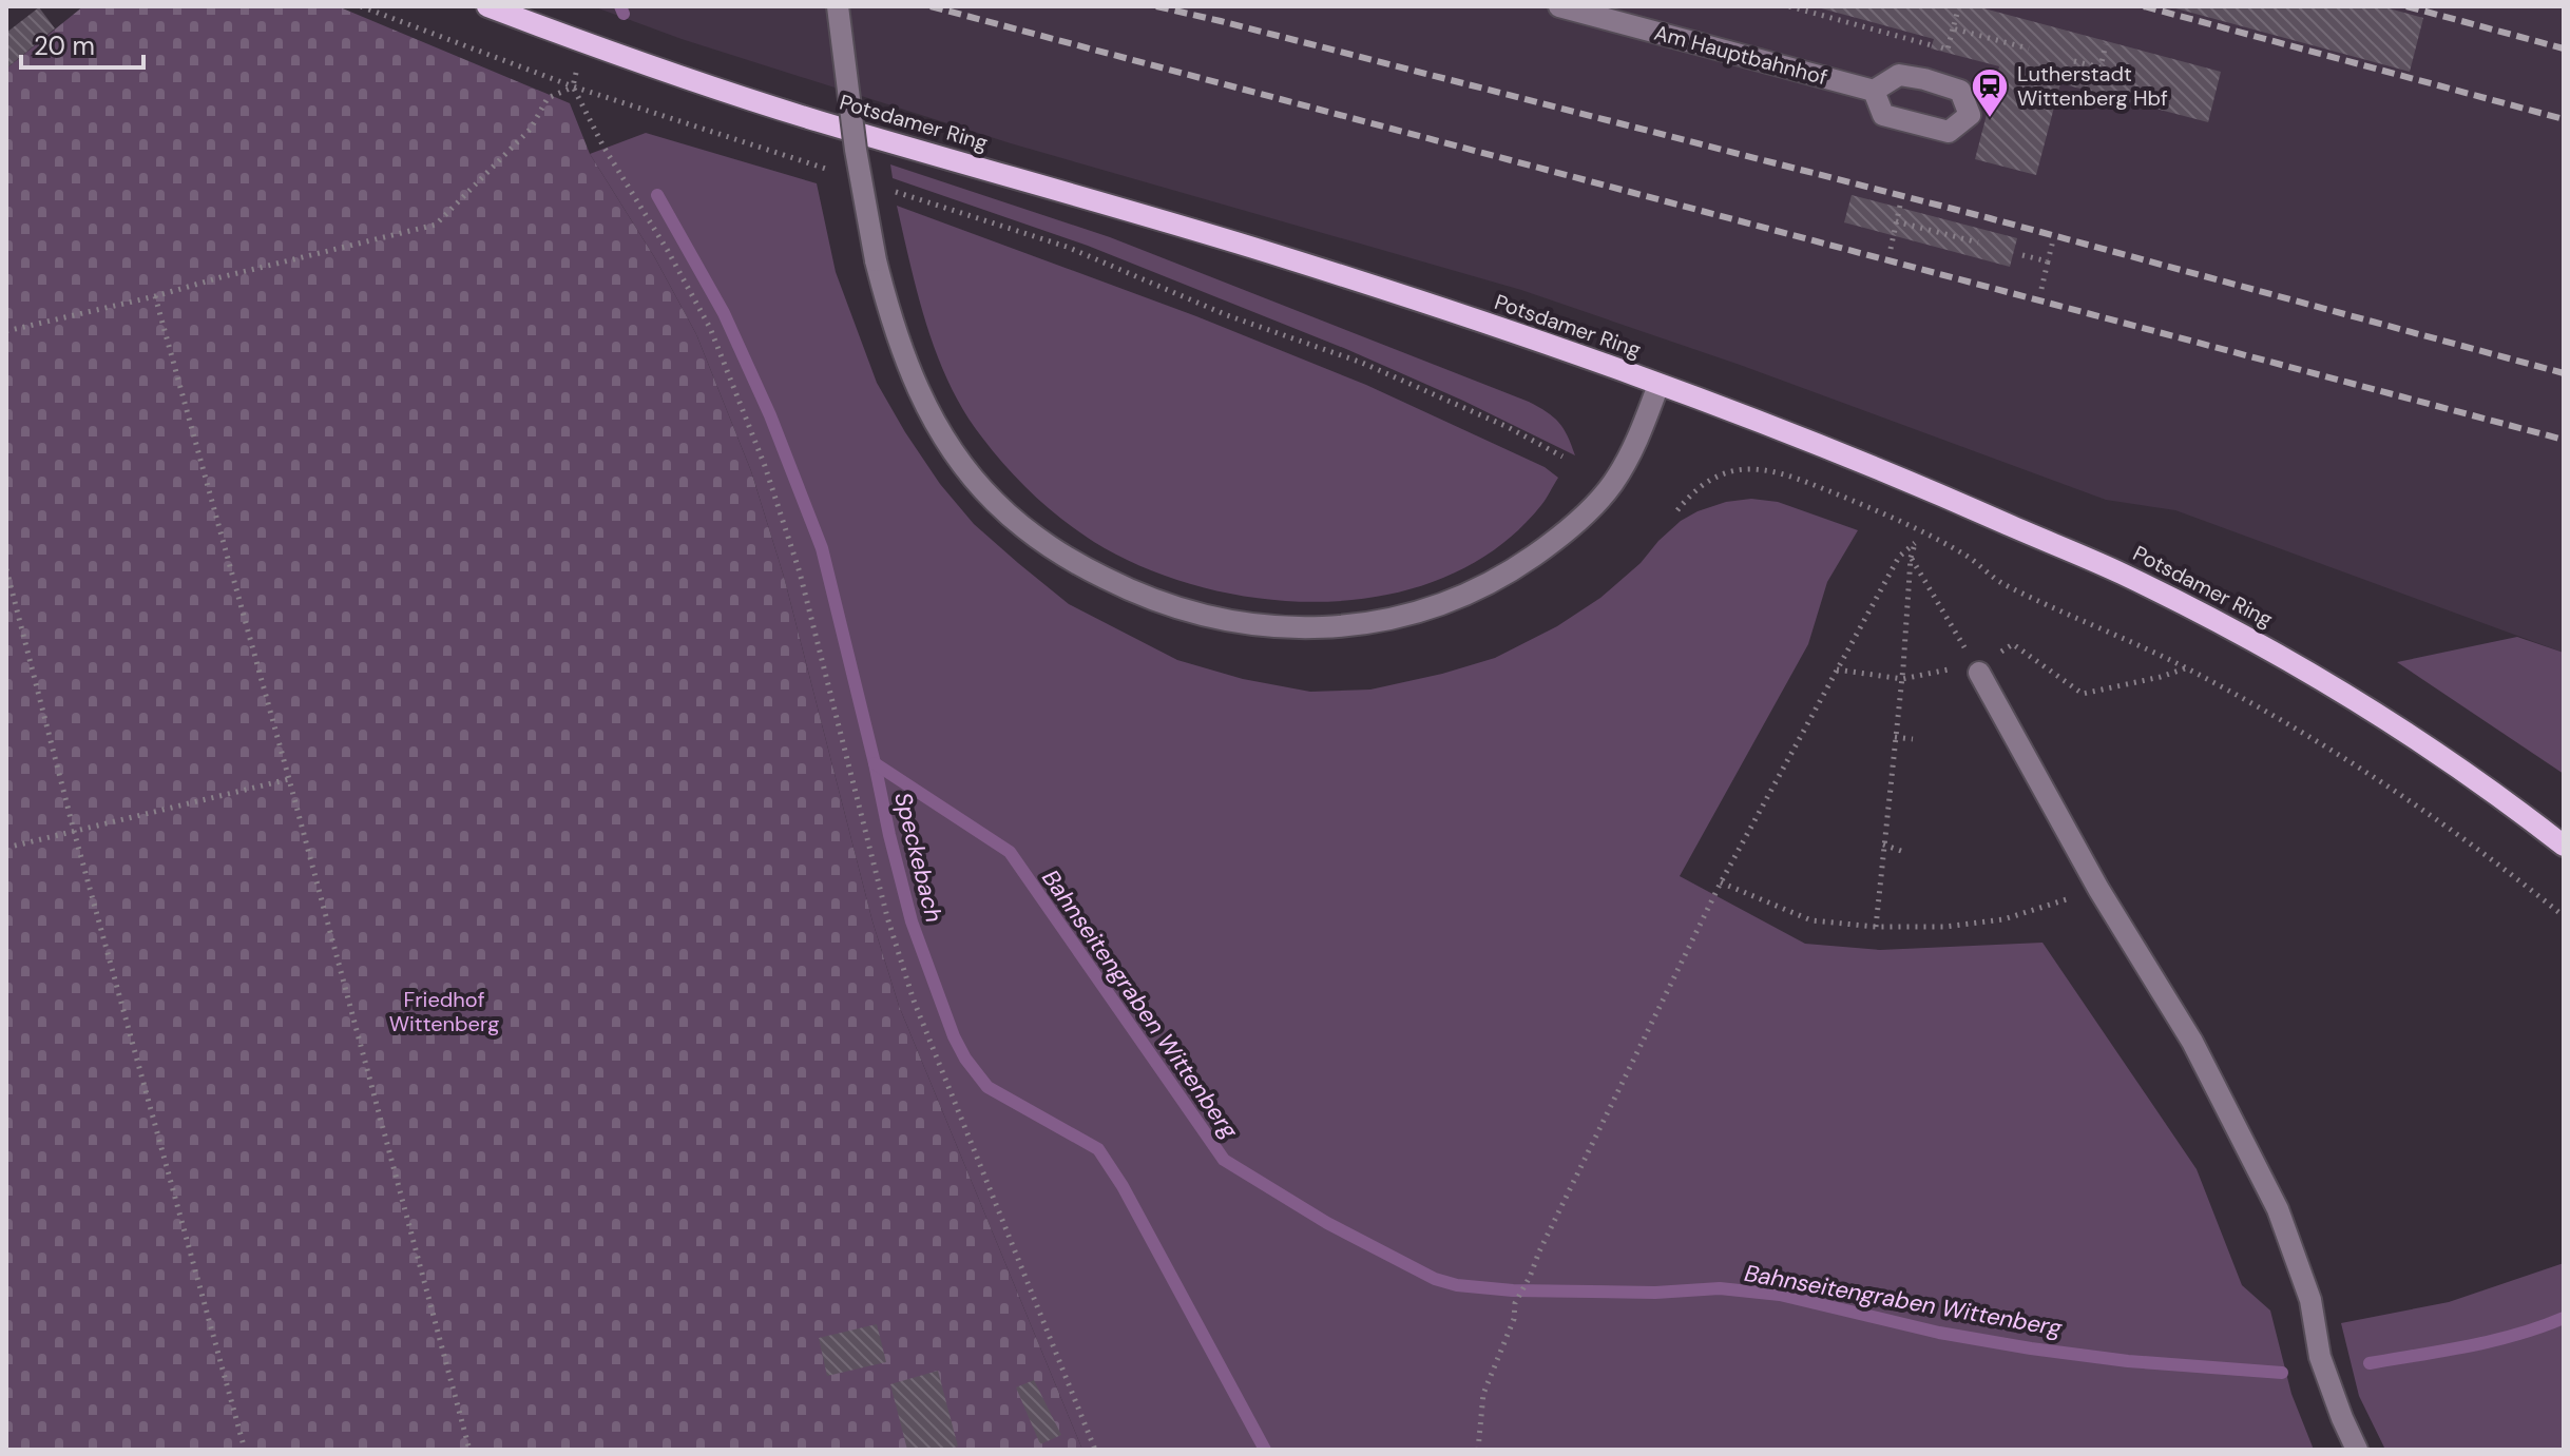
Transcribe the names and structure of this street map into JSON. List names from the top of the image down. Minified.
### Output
{"streets":{"main road":["Potsdamer Ring"],"street":["Am Hauptbahnhof"]},"water":["Speckebach","Bahnseitengraben Wittenberg"],"parks":["Friedhof Wittenberg"],"places":{"station":["Lutherstadt Wittenberg Hbf"]},"scale_bar":"20 m"}
